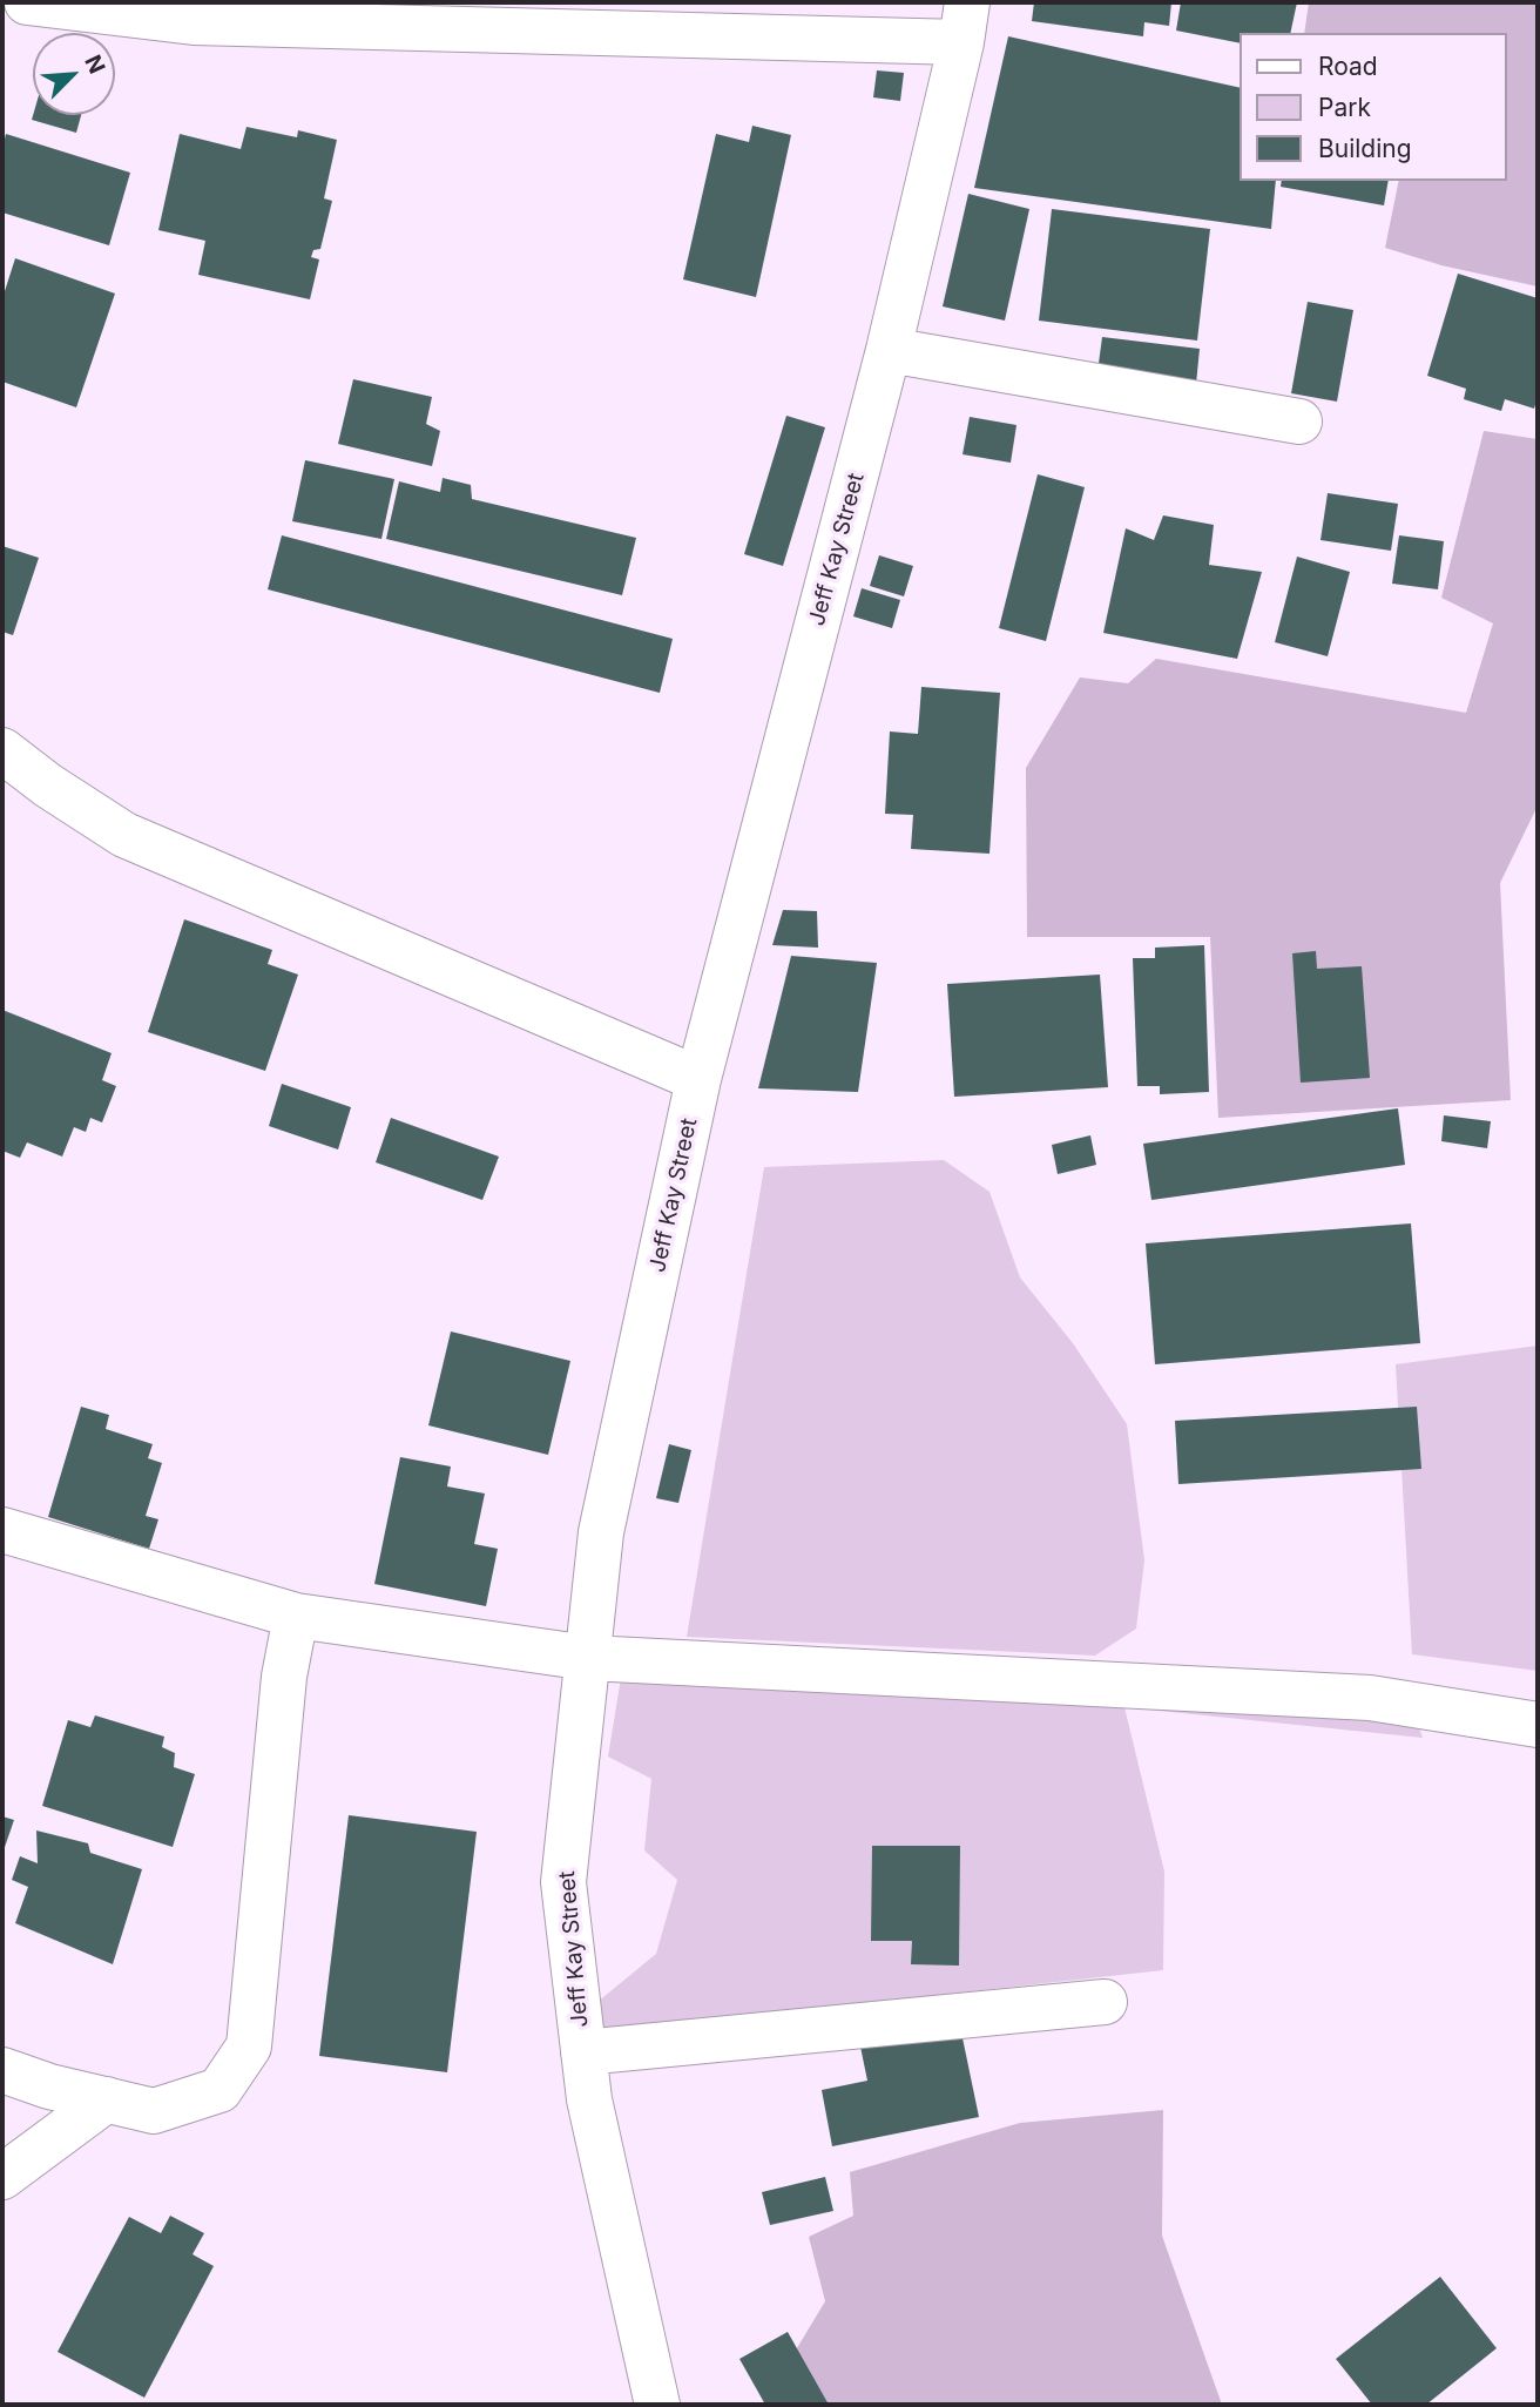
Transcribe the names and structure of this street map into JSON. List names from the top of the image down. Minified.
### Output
{"streets":{"street":["Jeff Kay Street"]},"legend":["Road","Park","Building"],"north":"top right"}
